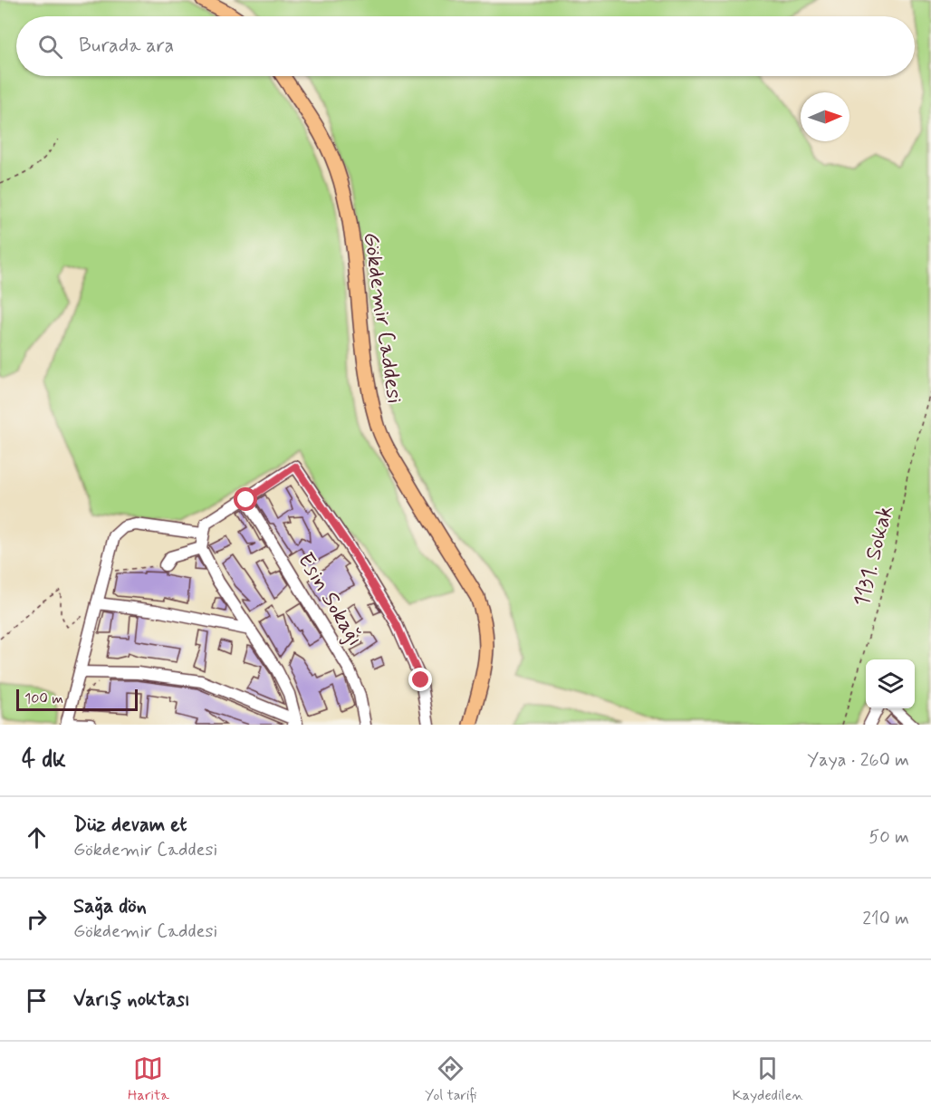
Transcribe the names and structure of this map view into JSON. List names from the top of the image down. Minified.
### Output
{"streets":{"main road":["Gökdemir Caddesi"],"street":["Esin Sokağı"],"path":["1131. Sokak"]},"scale_bar":"100 m","north":"right","page":{"search":"Burada ara","scale":"100 m","heading":["4 dk","Yaya · 260 m"],"list":[["Düz devam et","Gökdemir Caddesi","50 m"],["Sağa dön","Gökdemir Caddesi","210 m"],"Varış noktası"],"nav":["Harita","Yol tarifi","Kaydedilen"]}}
